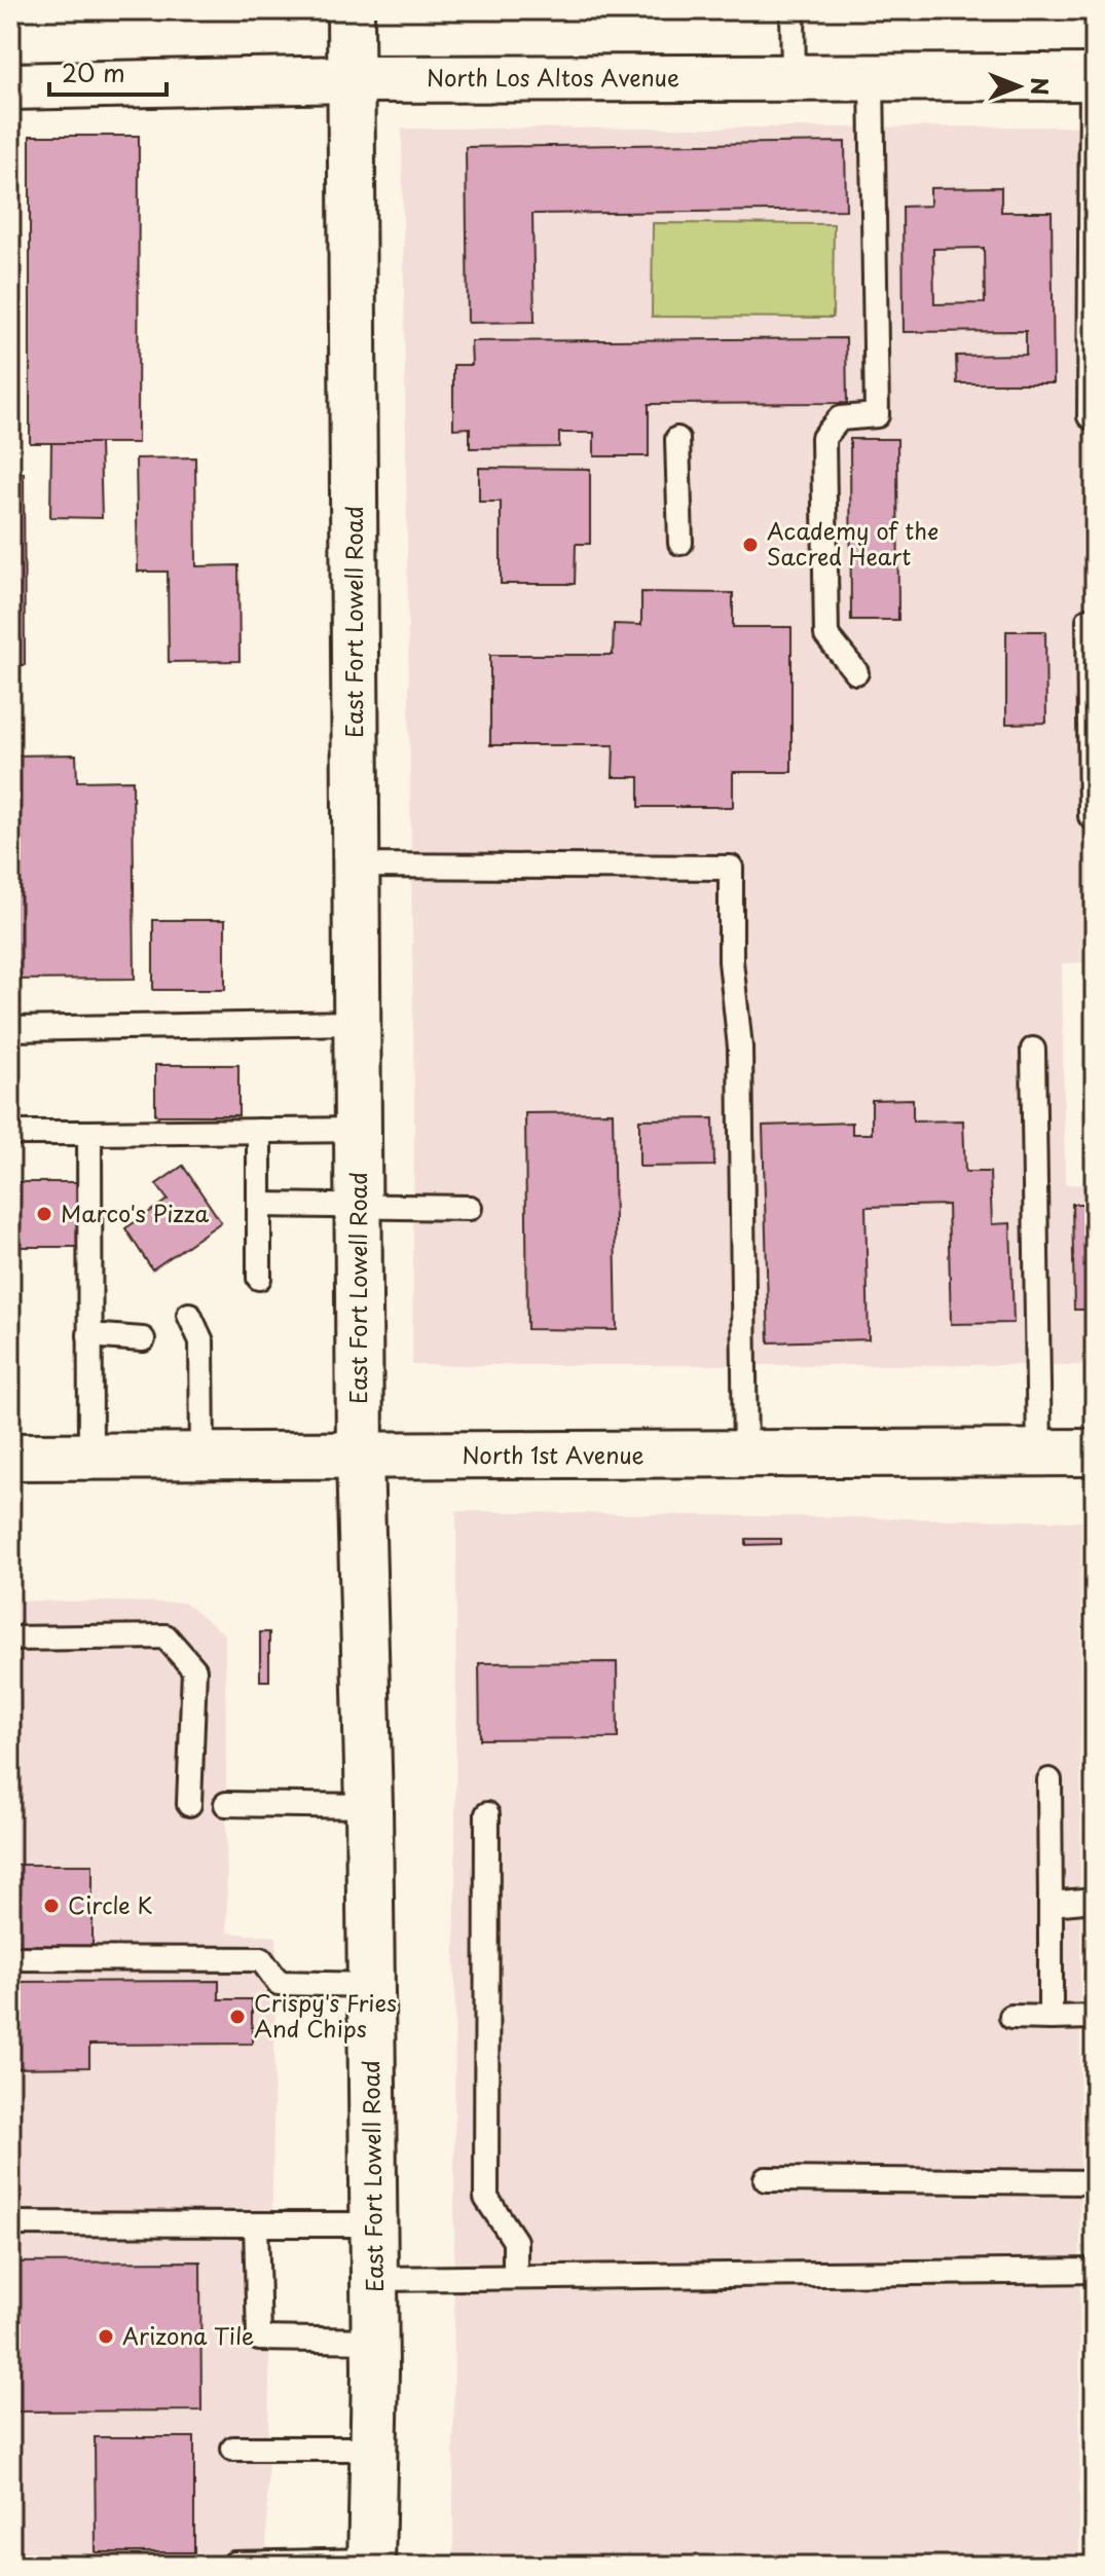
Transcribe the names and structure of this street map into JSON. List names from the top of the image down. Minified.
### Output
{"streets":{"main road":["North Los Altos Avenue","East Fort Lowell Road","North 1st Avenue"]},"crossings":[["North Los Altos Avenue","East Fort Lowell Road"],["East Fort Lowell Road","North 1st Avenue"]],"places":["Academy of the Sacred Heart","Marco's Pizza","Circle K","Crispy's Fries And Chips","Arizona Tile"],"scale_bar":"20 m","north":"right"}
